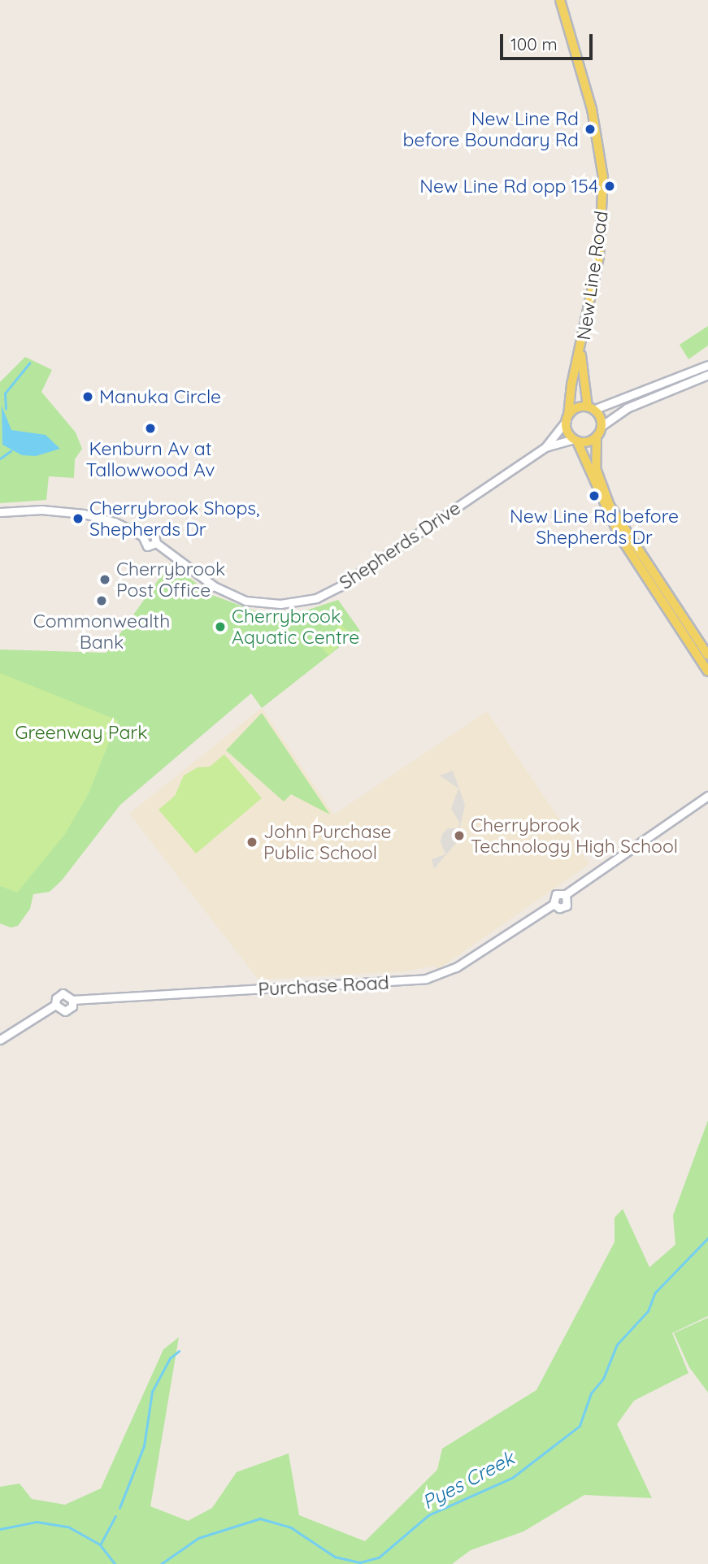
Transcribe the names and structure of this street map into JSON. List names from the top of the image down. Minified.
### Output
{"streets":{"main road":["New Line Road","Shepherds Drive","Purchase Road"]},"crossings":[["New Line Road","Shepherds Drive"]],"water":["Pyes Creek"],"parks":["Greenway Park"],"places":["New Line Rd before Boundary Rd","New Line Rd opp 154","Manuka Circle","Kenburn Av at Tallowwood Av","New Line Rd before Shepherds Dr","Cherrybrook Shops, Shepherds Dr","Cherrybrook Post Office","Commonwealth Bank","Cherrybrook Aquatic Centre","Cherrybrook Technology High School","John Purchase Public School"],"scale_bar":"100 m"}
